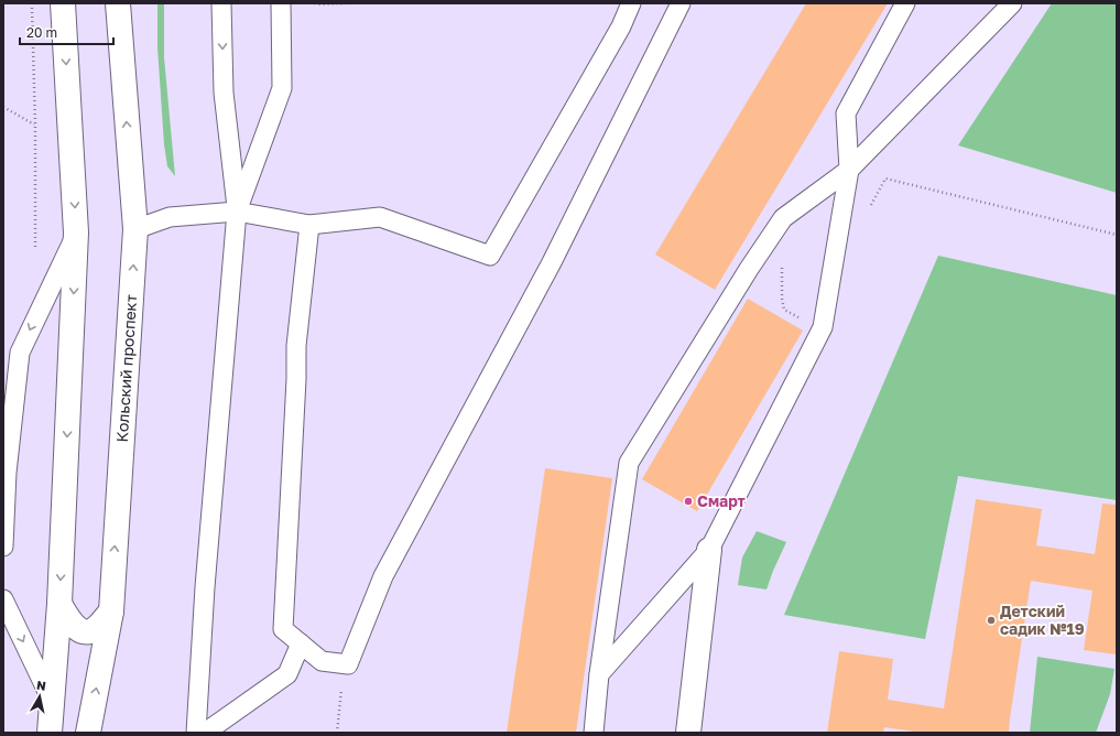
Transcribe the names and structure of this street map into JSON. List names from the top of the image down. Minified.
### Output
{"streets":{"main road":["Кольский проспект"]},"places":["Смарт","Детский садик №19"],"scale_bar":"20 m","north":"top"}
